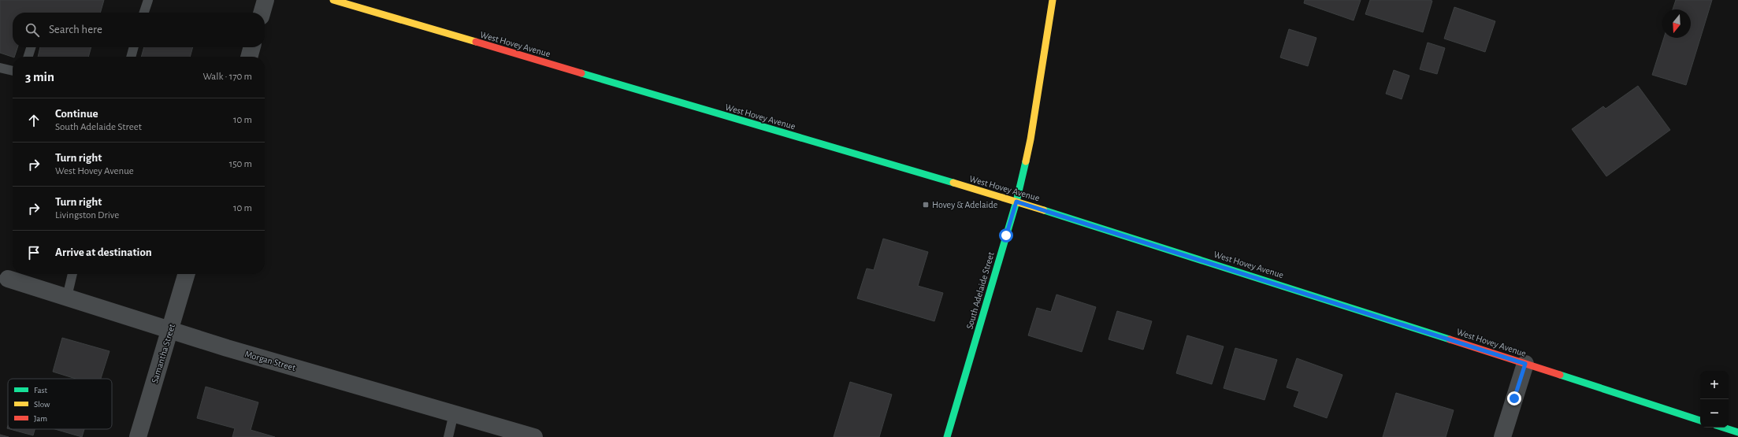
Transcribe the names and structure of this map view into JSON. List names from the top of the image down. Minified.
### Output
{"streets":{"main road":["West Hovey Avenue","South Adelaide Street"],"street":["Samantha Street","Morgan Street"]},"crossings":[["West Hovey Avenue","South Adelaide Street"],["Samantha Street","Morgan Street"]],"places":{"transit":["Hovey & Adelaide"]},"legend":["Fast","Slow","Jam"],"north":"bottom","page":{"search":"Search here","heading":["3 min","Walk · 170 m"],"list":[["Continue","South Adelaide Street","10 m"],["Turn right","West Hovey Avenue","150 m"],["Turn right","Livingston Drive","10 m"],"Arrive at destination"],"map_buttons":["+","−"]}}
